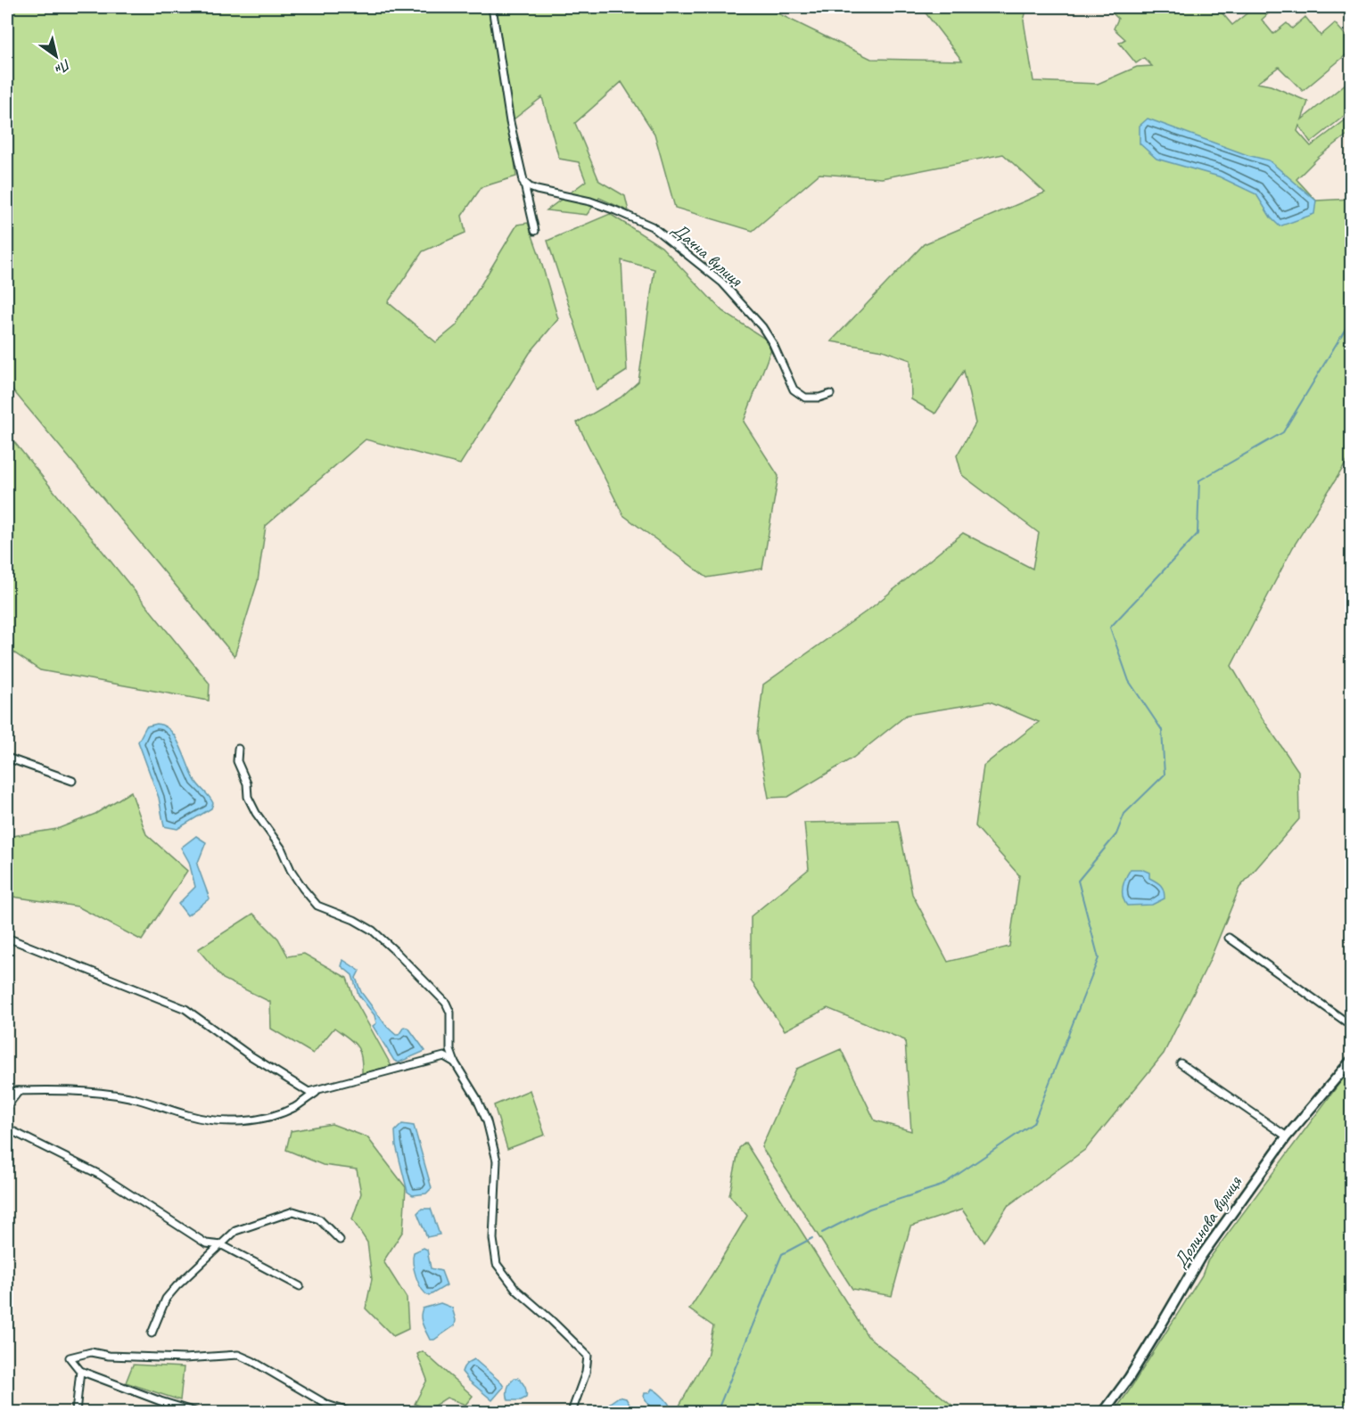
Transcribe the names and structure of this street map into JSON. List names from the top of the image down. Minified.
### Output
{"streets":{"street":["Дачна вулиця","Долинова вулиця"]},"north":"bottom right"}
